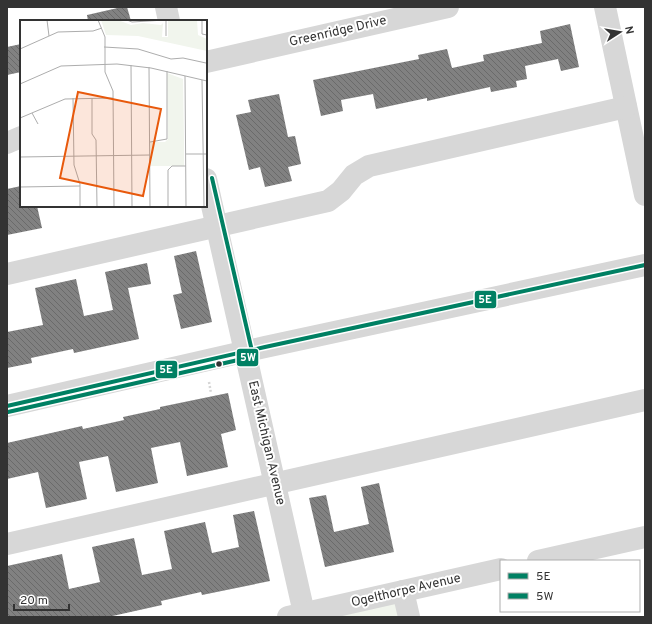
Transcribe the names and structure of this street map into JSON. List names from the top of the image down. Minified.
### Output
{"streets":{"street":["Greenridge Drive","East Michigan Avenue","Ogelthorpe Avenue"]},"crossings":[["East Michigan Avenue","Ogelthorpe Avenue"]],"lines":["transit line 5W","transit line 5E"],"legend":["5E","5W"],"scale_bar":"20 m","north":"right"}
